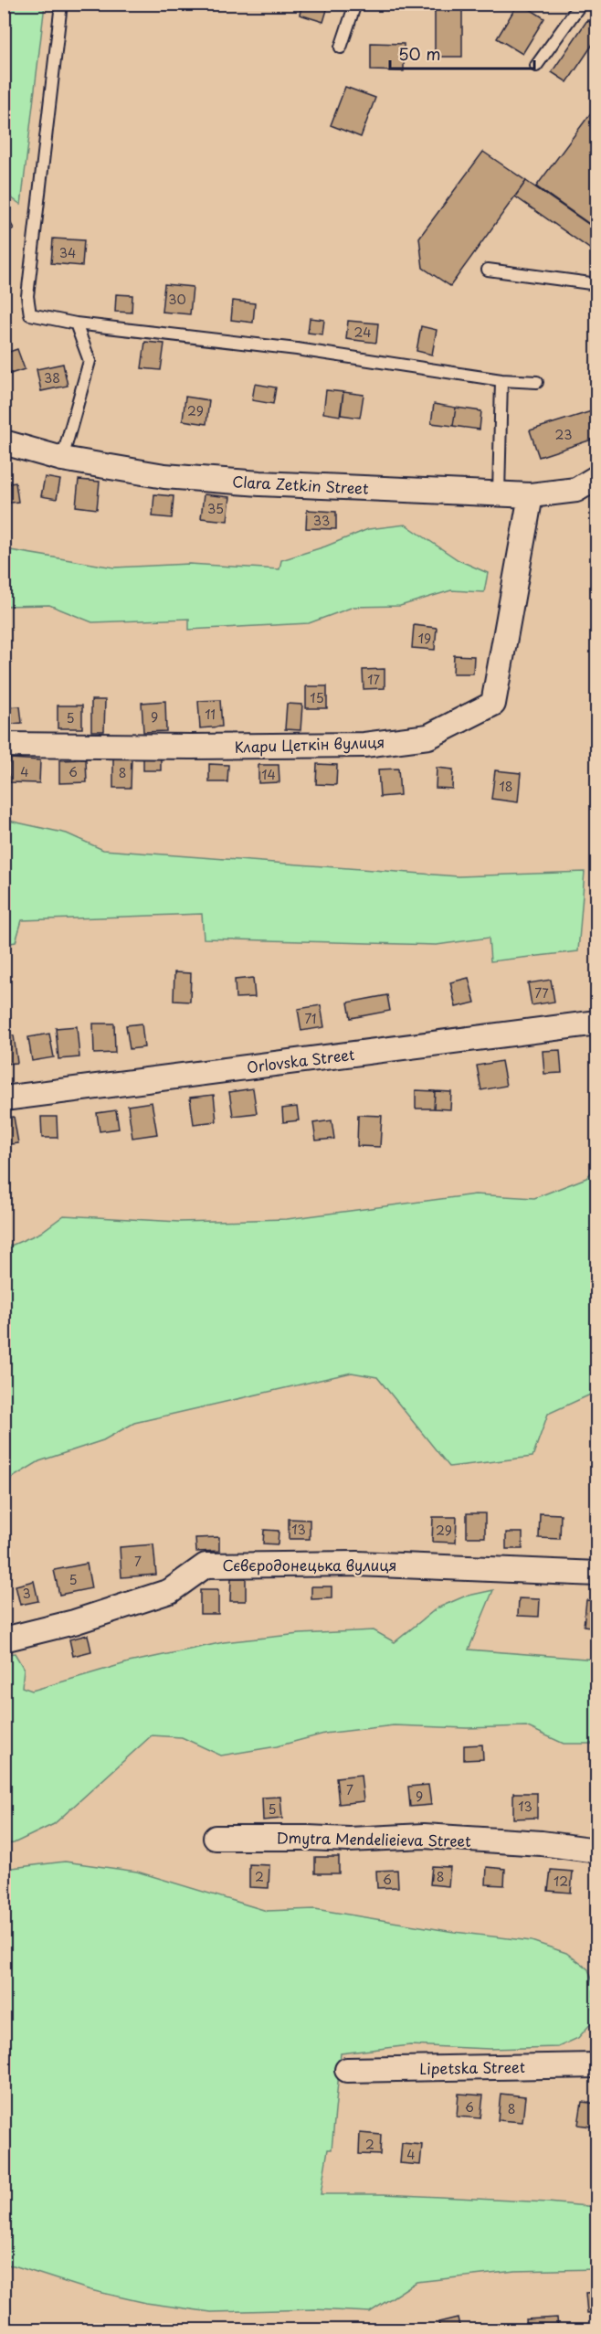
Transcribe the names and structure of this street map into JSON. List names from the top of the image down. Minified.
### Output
{"streets":{"street":["Clara Zetkin Street","Клари Цеткін вулиця","Orlovska Street","Сєвєродонецька вулиця","Dmytra Mendelieieva Street","Lipetska Street"]},"crossings":[["Clara Zetkin Street","Клари Цеткін вулиця"]],"house_numbers":["34","30","24","38","29","23","35","33","19","17","15","11","9","5","4","6","8","14","18","77","71","13","29","7","5","3","7","9","13","5","2","8","6","12","6","8","2","4"],"scale_bar":"50 m"}
